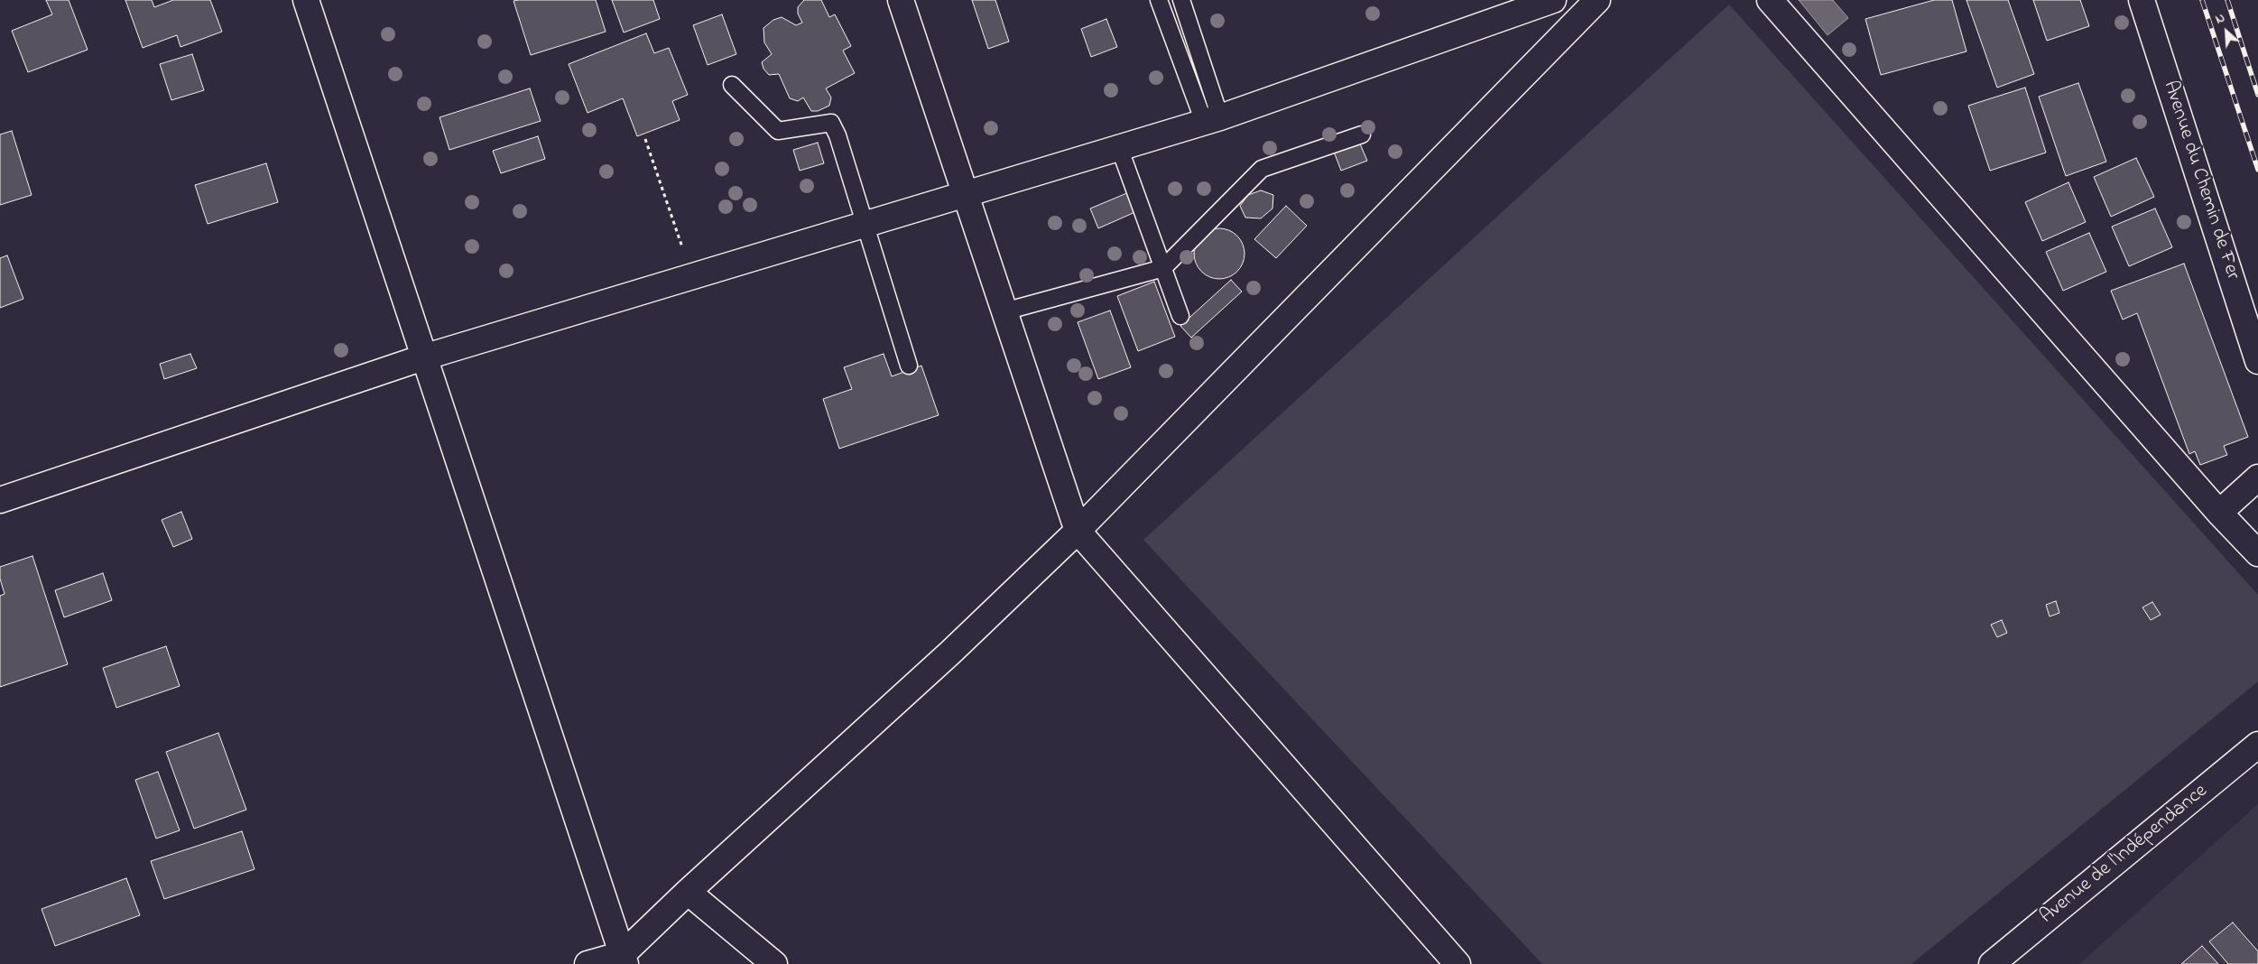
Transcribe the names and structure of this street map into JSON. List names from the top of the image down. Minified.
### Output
{"streets":{"main road":["Avenue du Chemin de Fer","Avenue de l'Indépendance"]},"north":"top left"}
